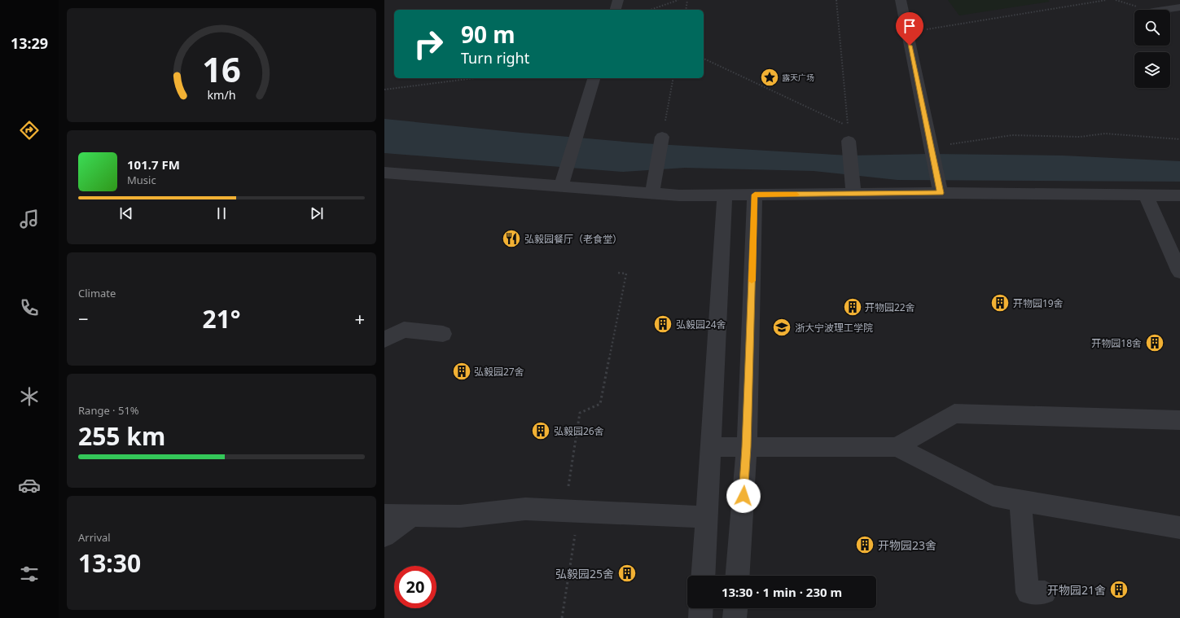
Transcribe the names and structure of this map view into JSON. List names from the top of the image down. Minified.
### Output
{"places":{"place":["露天广场"],"restaurant":["弘毅园餐厅（老食堂）"],"building":["开物园19舍","开物园22舍","弘毅园24舍","开物园18舍","弘毅园27舍","弘毅园26舍","开物园23舍","弘毅园25舍","开物园21舍"],"school or university":["浙大宁波理工学院"]},"page":{"tabs":"13:29","turn":["90 m","Turn right"],"song":["101.7 FM","Music"],"tile":["Climate",["Range · 51%","255 km"],["Arrival","13:30"]],"heat":["−","21°","+"],"limit":"20","trip":"13:30 · 1 min · 230 m","gauge":["16","km/h"]}}
